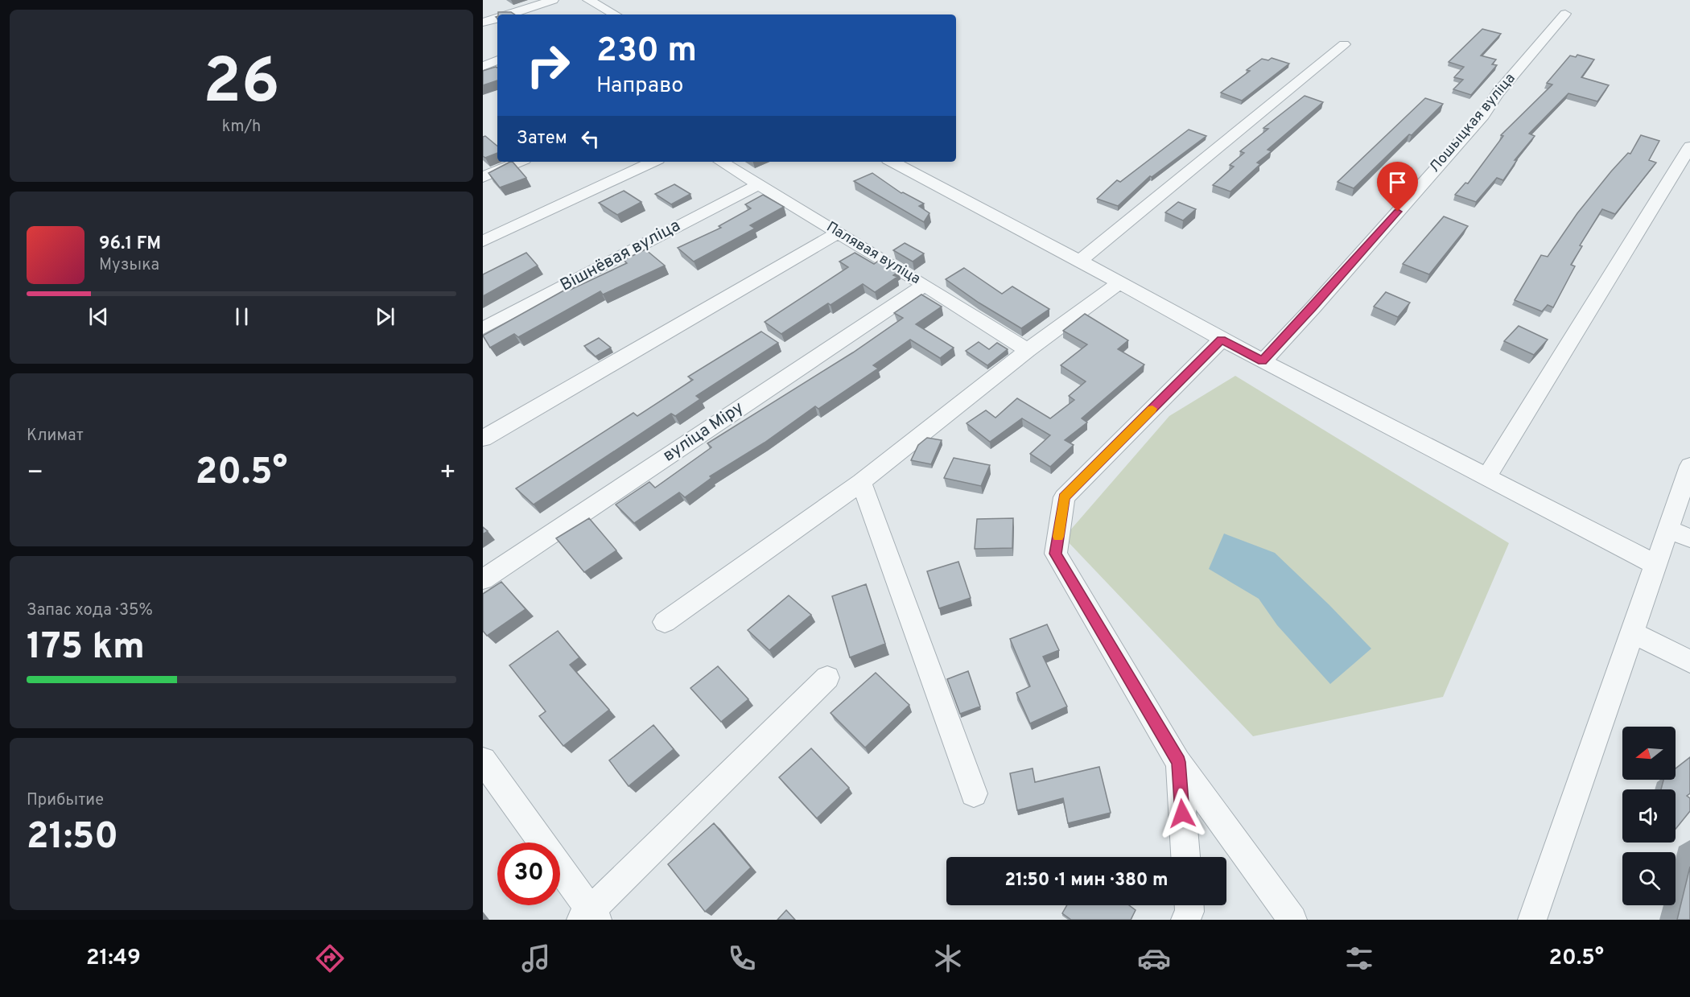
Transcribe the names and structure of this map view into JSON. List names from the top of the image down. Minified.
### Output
{"streets":{"street":["Лошыцкая вуліца","Палявая вуліца","Вішнёвая вуліца","вуліца Міру"]},"crossings":[["Палявая вуліца","Вішнёвая вуліца"],["Палявая вуліца","вуліца Міру"]],"north":"left","page":{"tile":[["26","km/h"],"Климат",["Запас хода · 35%","175 km"],["Прибытие","21:50"]],"turn":["230 m","Направо"],"then":"Затем","song":["96.1 FM","Музыка"],"heat":["−","20.5°","+"],"limit":"30","trip":"21:50 · 1 мин · 380 m","tabs":["21:49","20.5°"]}}
